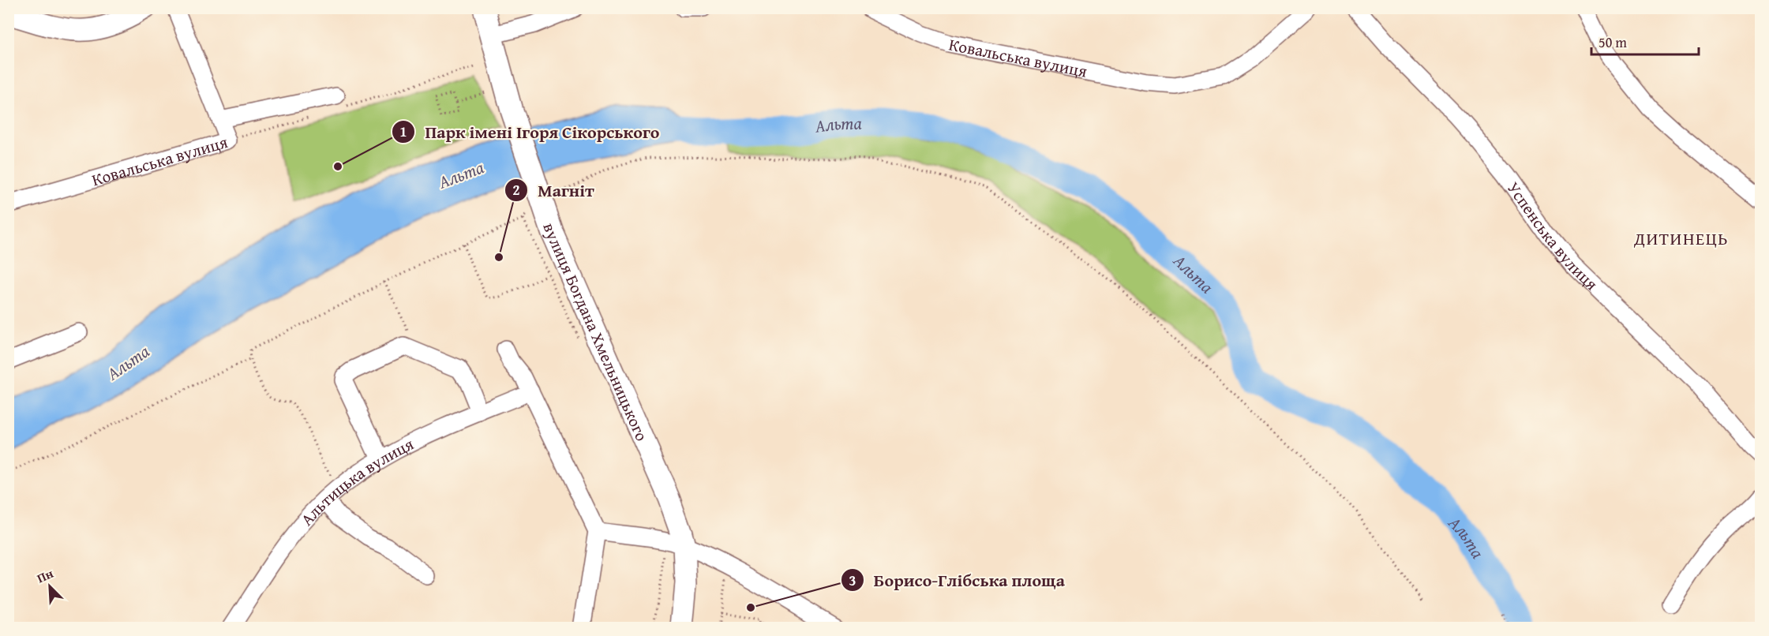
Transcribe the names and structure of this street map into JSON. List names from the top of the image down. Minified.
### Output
{"streets":{"main road":["вулиця Богдана Хмельницького"],"street":["Ковальська вулиця","Успенська вулиця","Альтицька вулиця"]},"districts":["ДИТИНЕЦЬ"],"water":["Альта"],"places":["Парк імені Ігоря Сікорського","Магніт","Борисо-Глібська площа"],"scale_bar":"50 m","north":"top left"}
